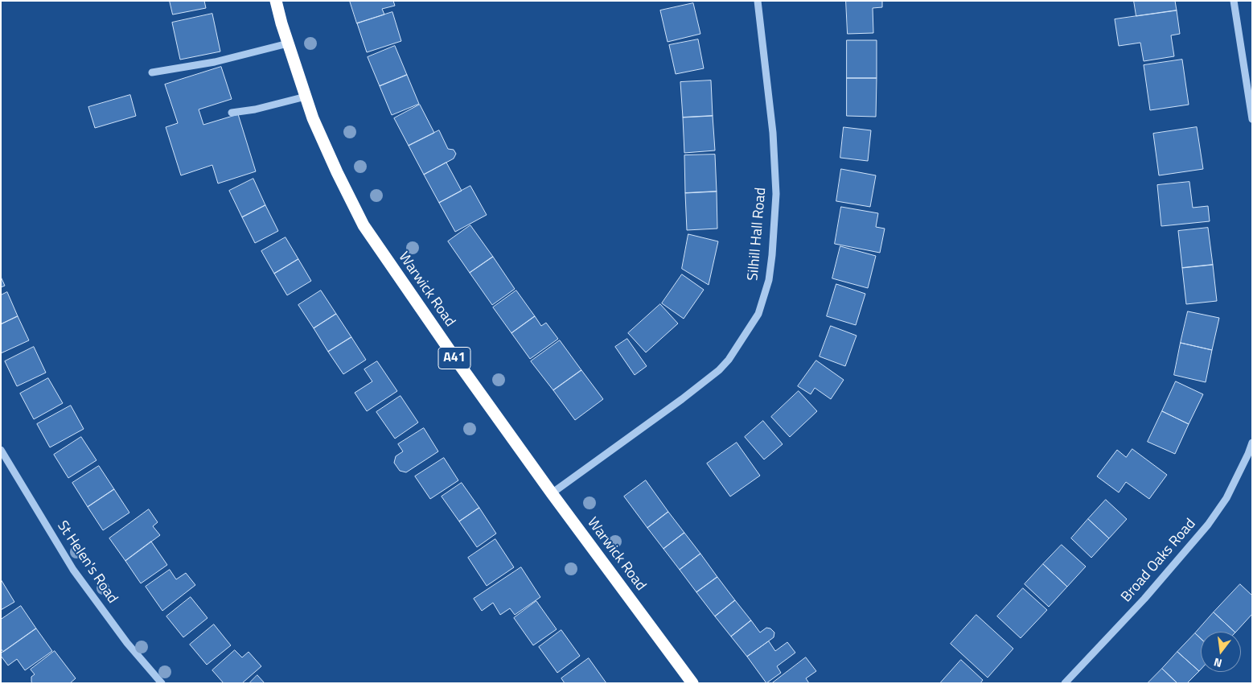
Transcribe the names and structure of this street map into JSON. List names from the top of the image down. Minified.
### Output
{"streets":{"highway":["Warwick Road","A41"],"street":["Silhill Hall Road","Broad Oaks Road","St Helen's Road"]},"crossings":[["Silhill Hall Road","Warwick Road"]],"north":"bottom"}
